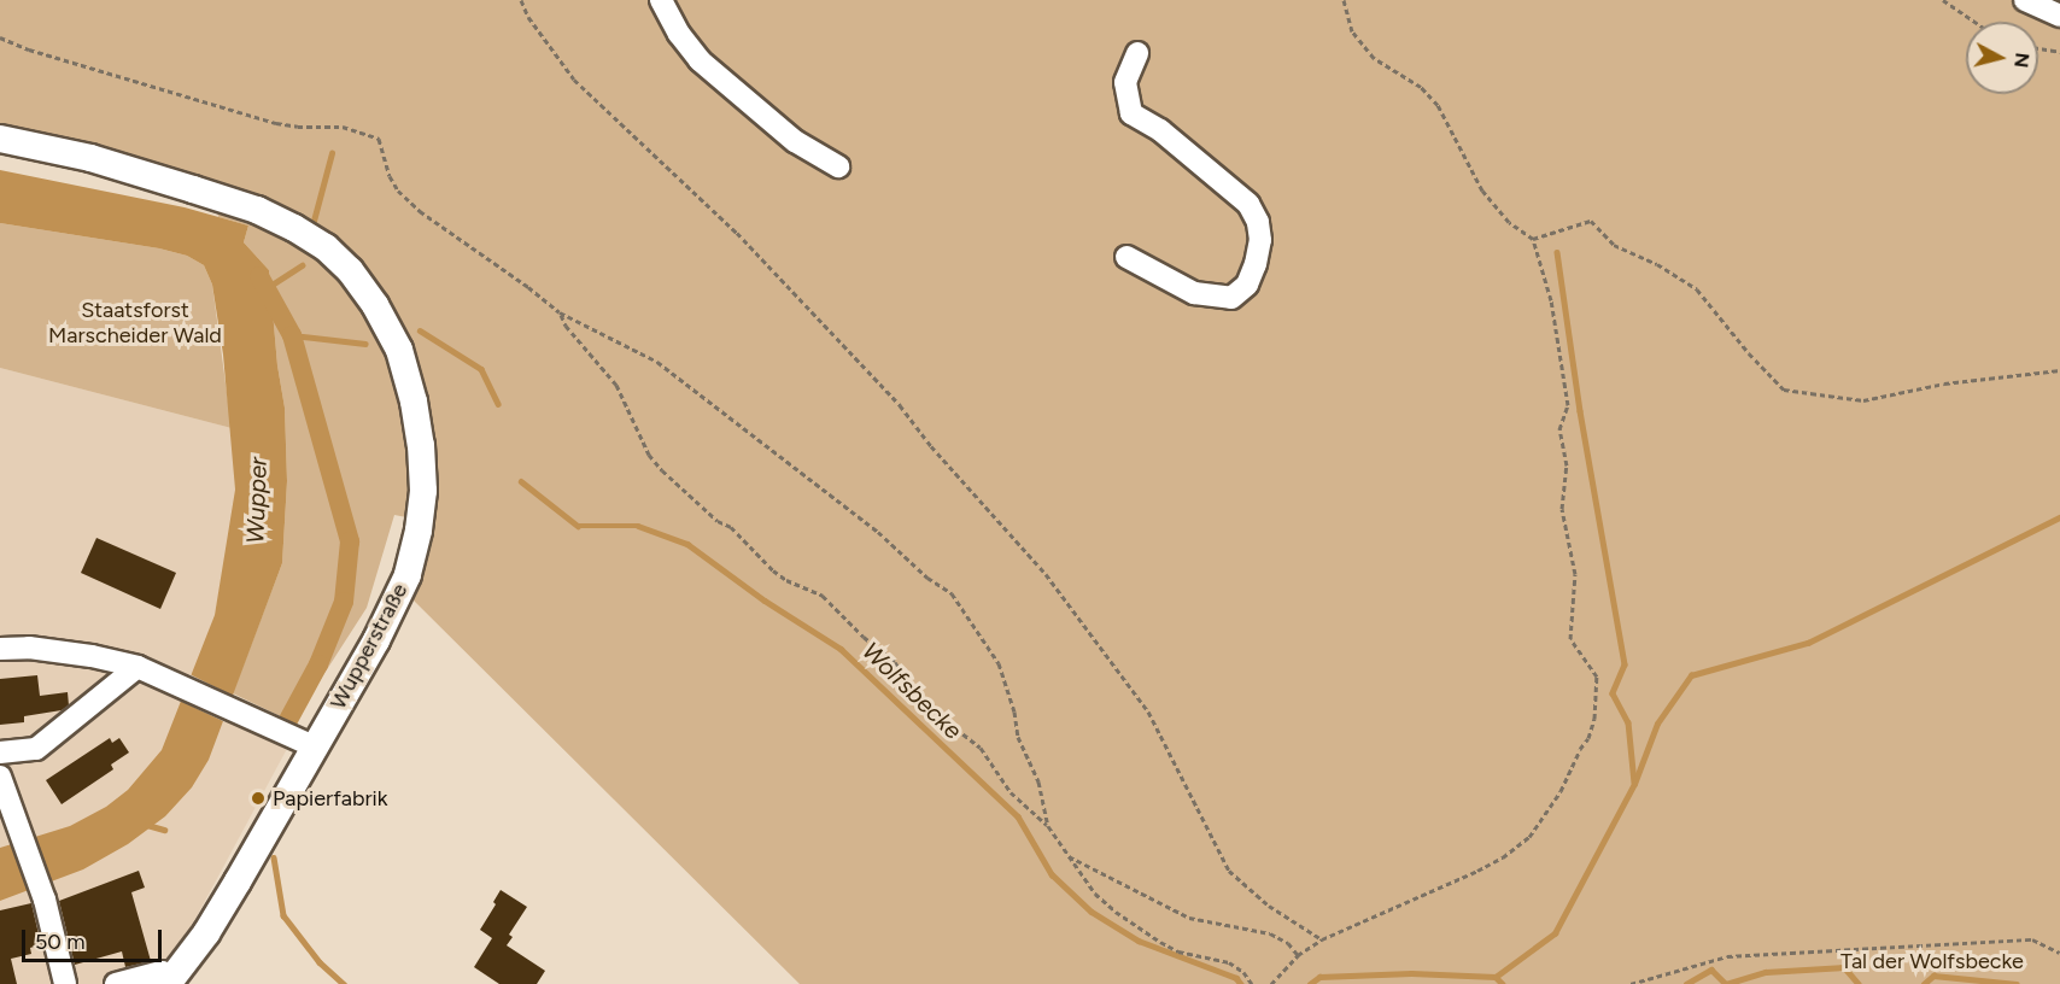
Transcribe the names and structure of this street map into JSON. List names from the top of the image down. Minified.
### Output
{"streets":{"main road":["Wupperstraße"]},"water":["Wupper","Wolfsbecke"],"parks":["Staatsforst Marscheider Wald","Tal der Wolfsbecke"],"places":["Papierfabrik"],"scale_bar":"50 m","north":"right"}
